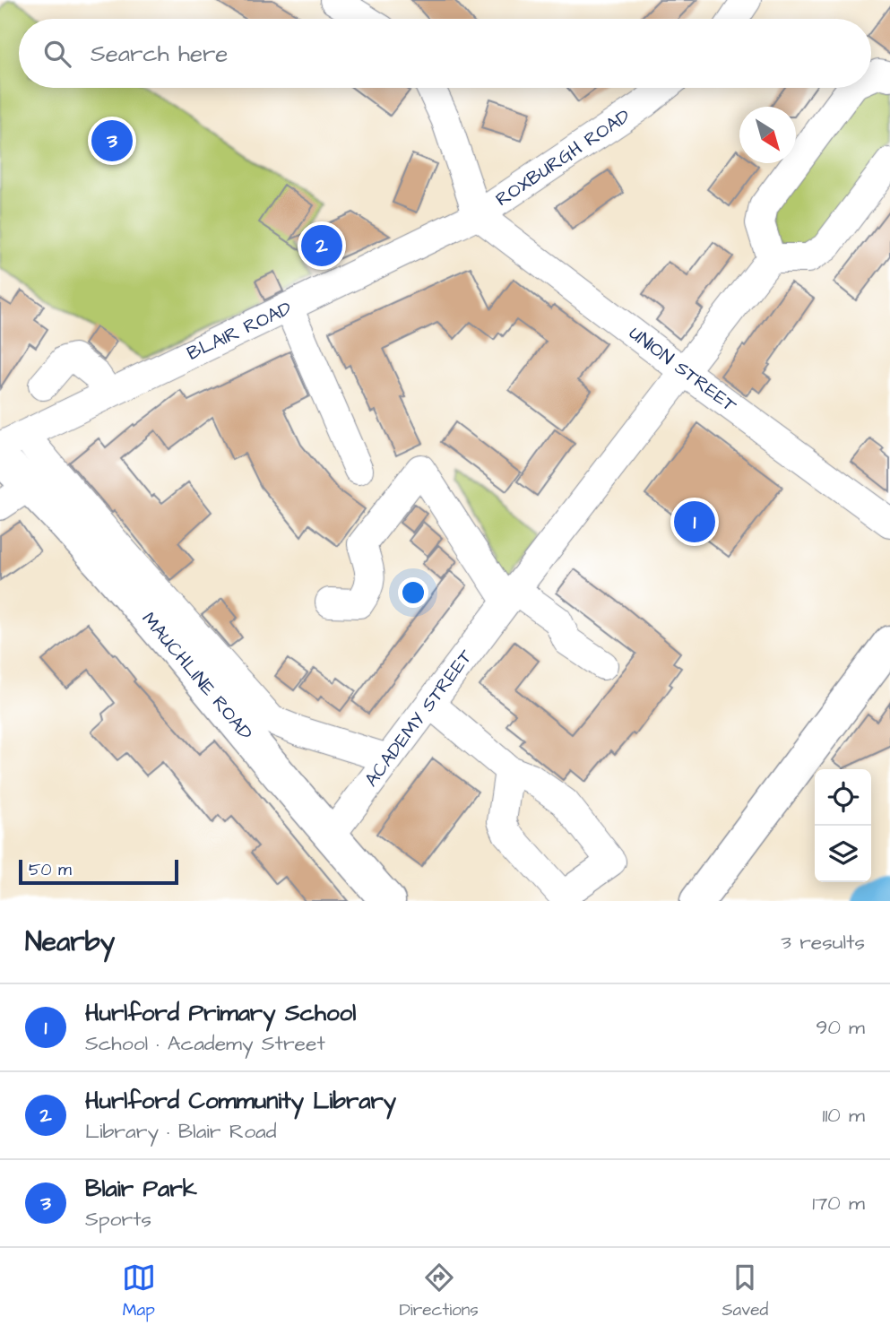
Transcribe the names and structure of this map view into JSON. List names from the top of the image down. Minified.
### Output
{"streets":{"main road":["MAUCHLINE ROAD"],"street":["ROXBURGH ROAD","BLAIR ROAD","UNION STREET","ACADEMY STREET"]},"crossings":[["ROXBURGH ROAD","BLAIR ROAD"],["ROXBURGH ROAD","UNION STREET"],["BLAIR ROAD","UNION STREET"],["UNION STREET","ACADEMY STREET"],["MAUCHLINE ROAD","ACADEMY STREET"]],"scale_bar":"50 m","north":"bottom right","page":{"search":"Search here","pins":["3","2","1"],"scale":"50 m","heading":["Nearby","3 results"],"list":[{"mark":"1","name":"Hurlford Primary School","note":"School · Academy Street","value":"90 m"},{"mark":"2","name":"Hurlford Community Library","note":"Library · Blair Road","value":"110 m"},{"mark":"3","name":"Blair Park","note":"Sports","value":"170 m"}],"nav":["Map","Directions","Saved"]}}
